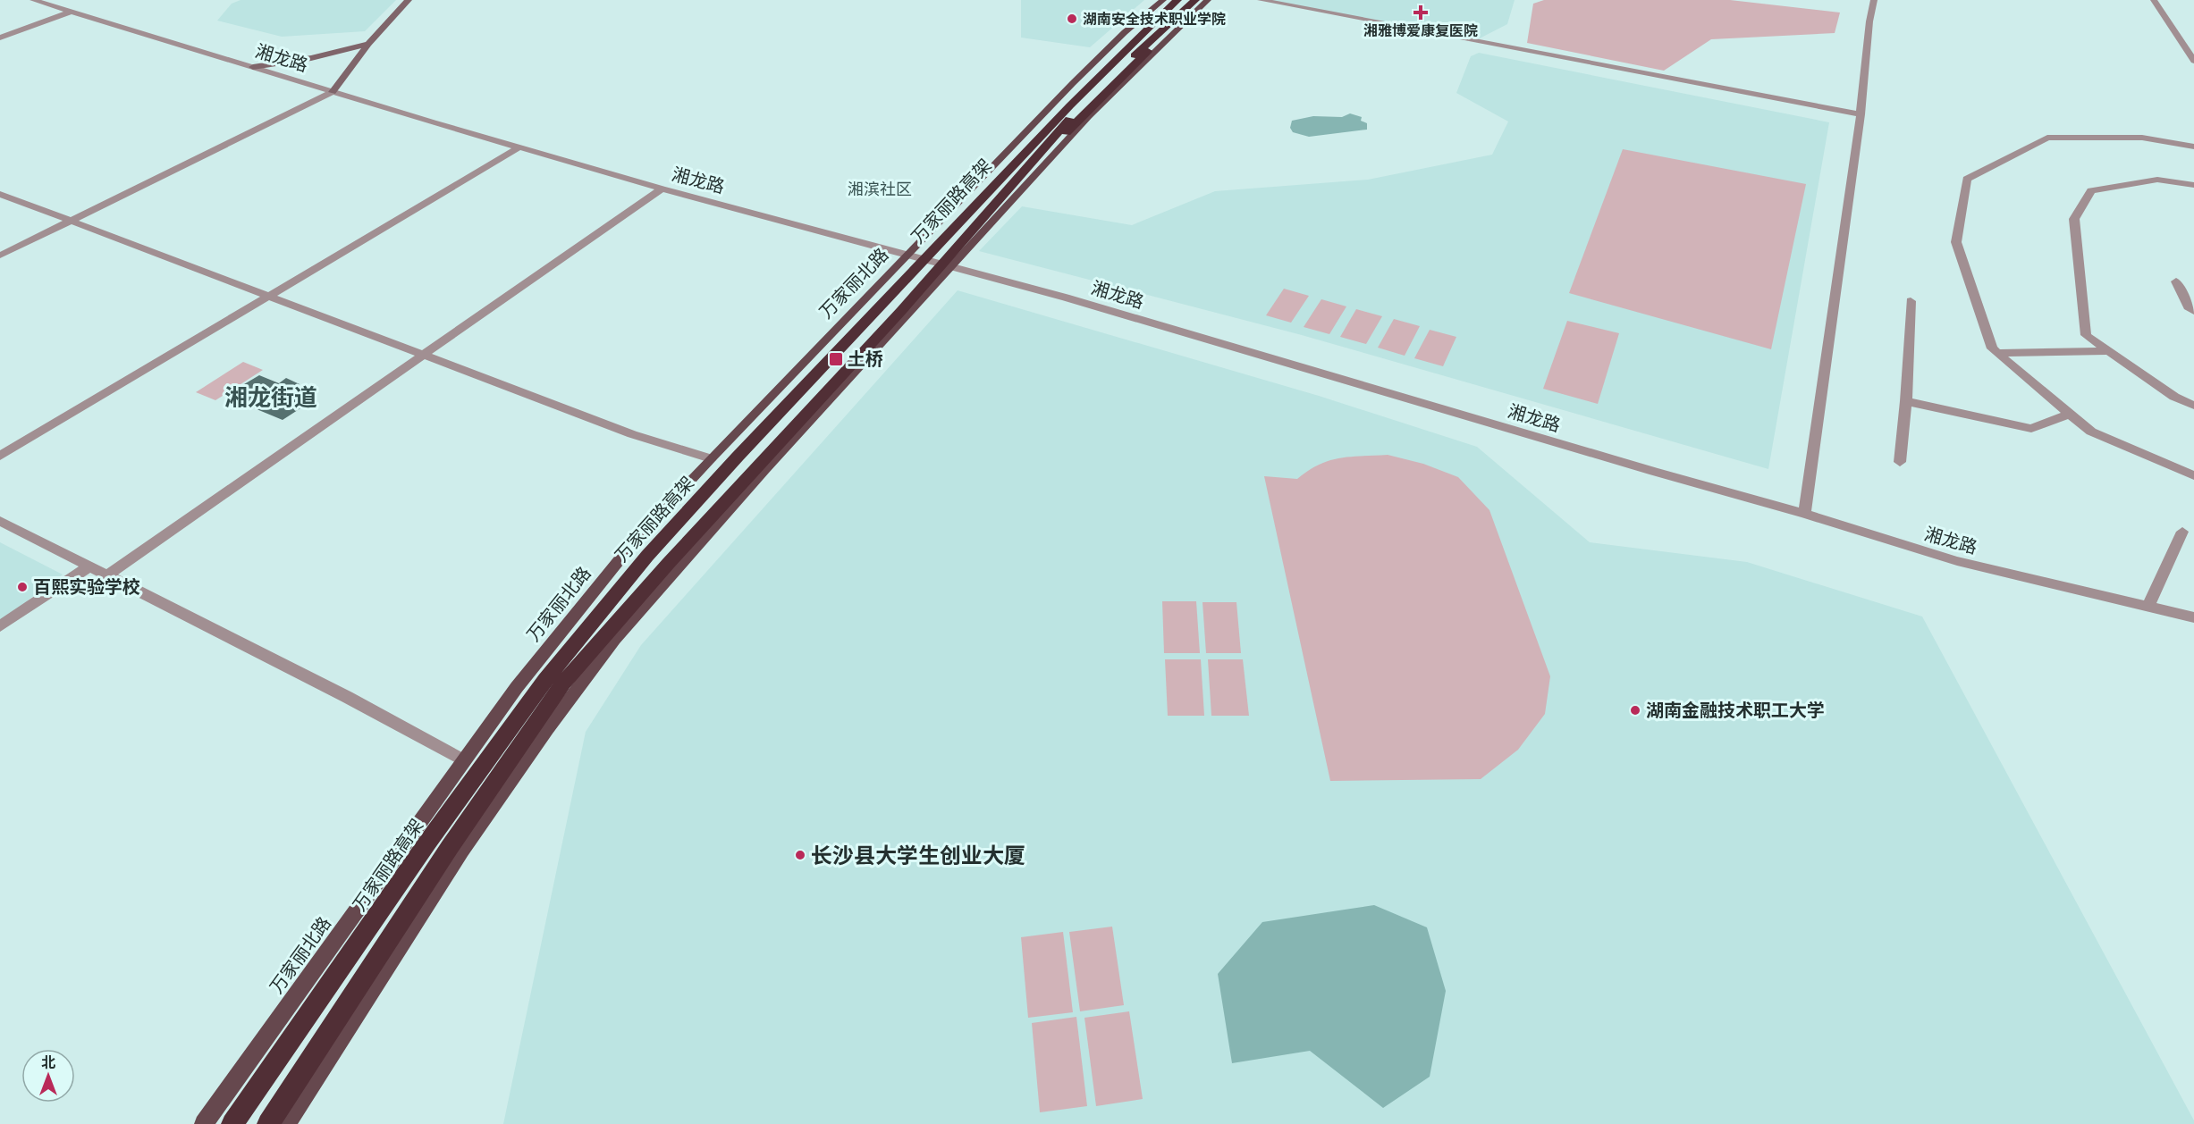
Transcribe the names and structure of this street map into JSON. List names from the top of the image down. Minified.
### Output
{"streets":{"highway":["万家丽路高架"],"main road":["万家丽北路"],"street":["湘龙路"]},"crossings":[["湘龙路","万家丽北路"]],"districts":["湘滨社区","湘龙街道"],"places":{"health":["湘雅博爱康复医院"],"other":["湖南安全技术职业学院","百熙实验学校","湖南金融技术职工大学","长沙县大学生创业大厦"],"transit":["土桥"]},"north":"top"}
